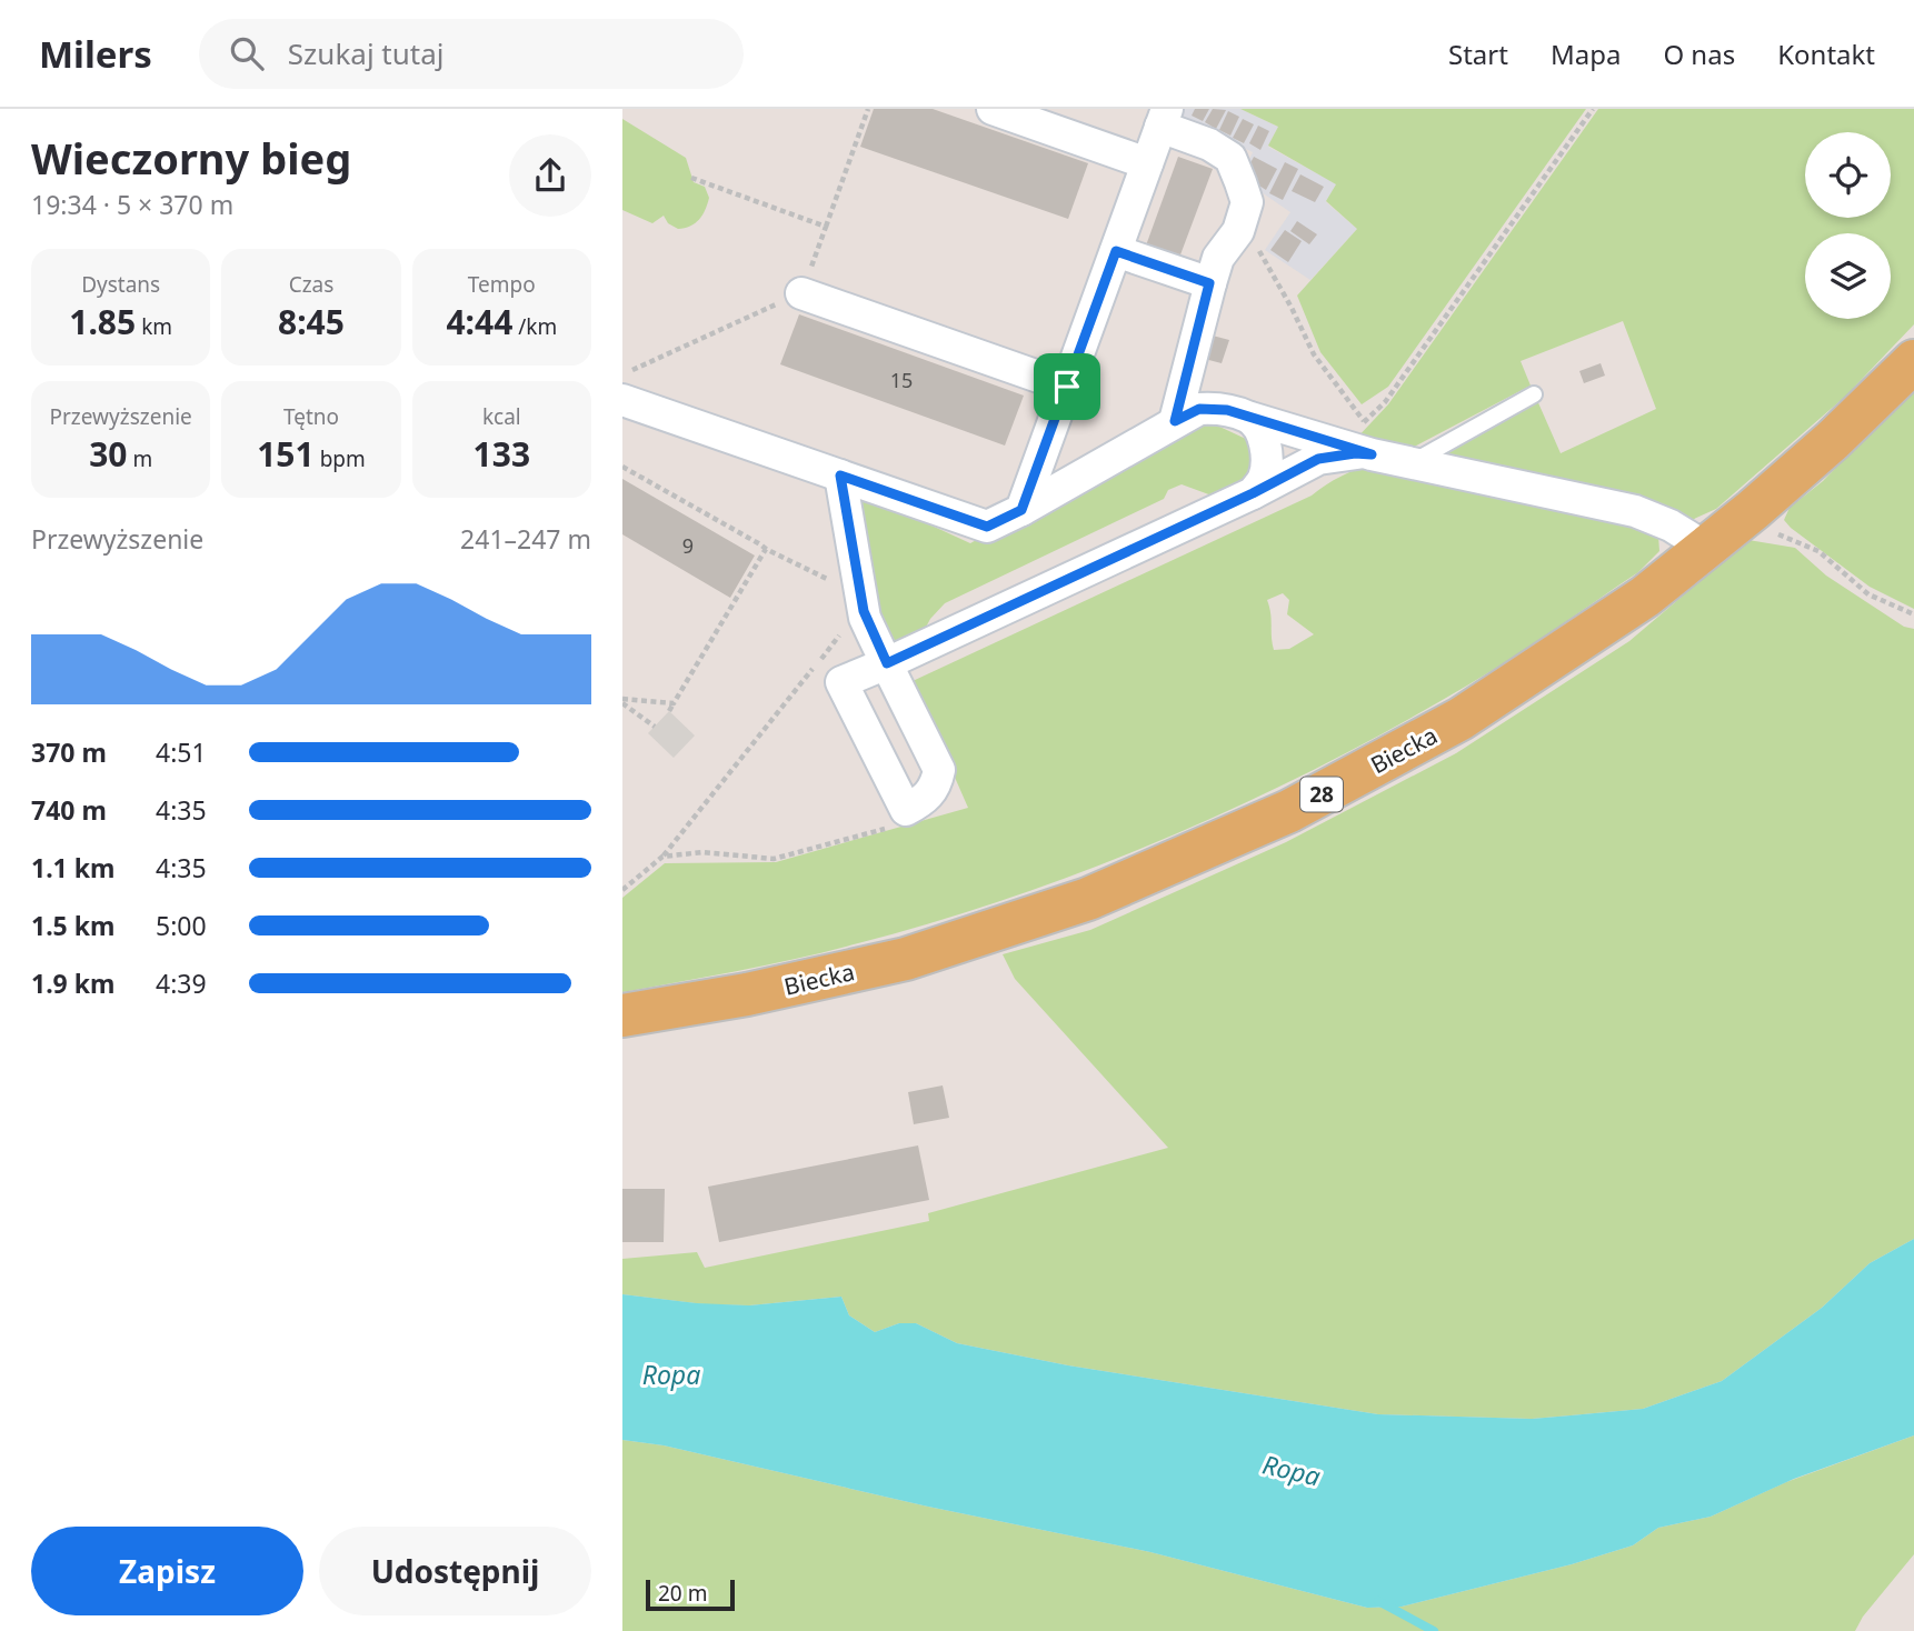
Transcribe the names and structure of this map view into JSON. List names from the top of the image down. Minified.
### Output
{"streets":{"main road":["Biecka","28"]},"water":["Ropa"],"house_numbers":["15","9"],"scale_bar":"20 m","page":{"header":"Milers","search":"Szukaj tutaj","nav":["Start","Mapa","O nas","Kontakt"],"heading":["Wieczorny bieg","19:34 · 5 × 370 m"],"stats":[["Dystans","1.85 km"],["Czas","8:45"],["Tempo","4:44 /km"],["Przewyższenie","30 m"],["Tętno","151 bpm"],["kcal","133"]],"chart":["Przewyższenie","241–247 m"],"list":[{"name":"370 m","note":"4:51"},{"name":"740 m","note":"4:35"},{"name":"1.1 km","note":"4:35"},{"name":"1.5 km","note":"5:00"},{"name":"1.9 km","note":"4:39"}],"buttons":["Zapisz","Udostępnij"],"scale":"20 m"}}
